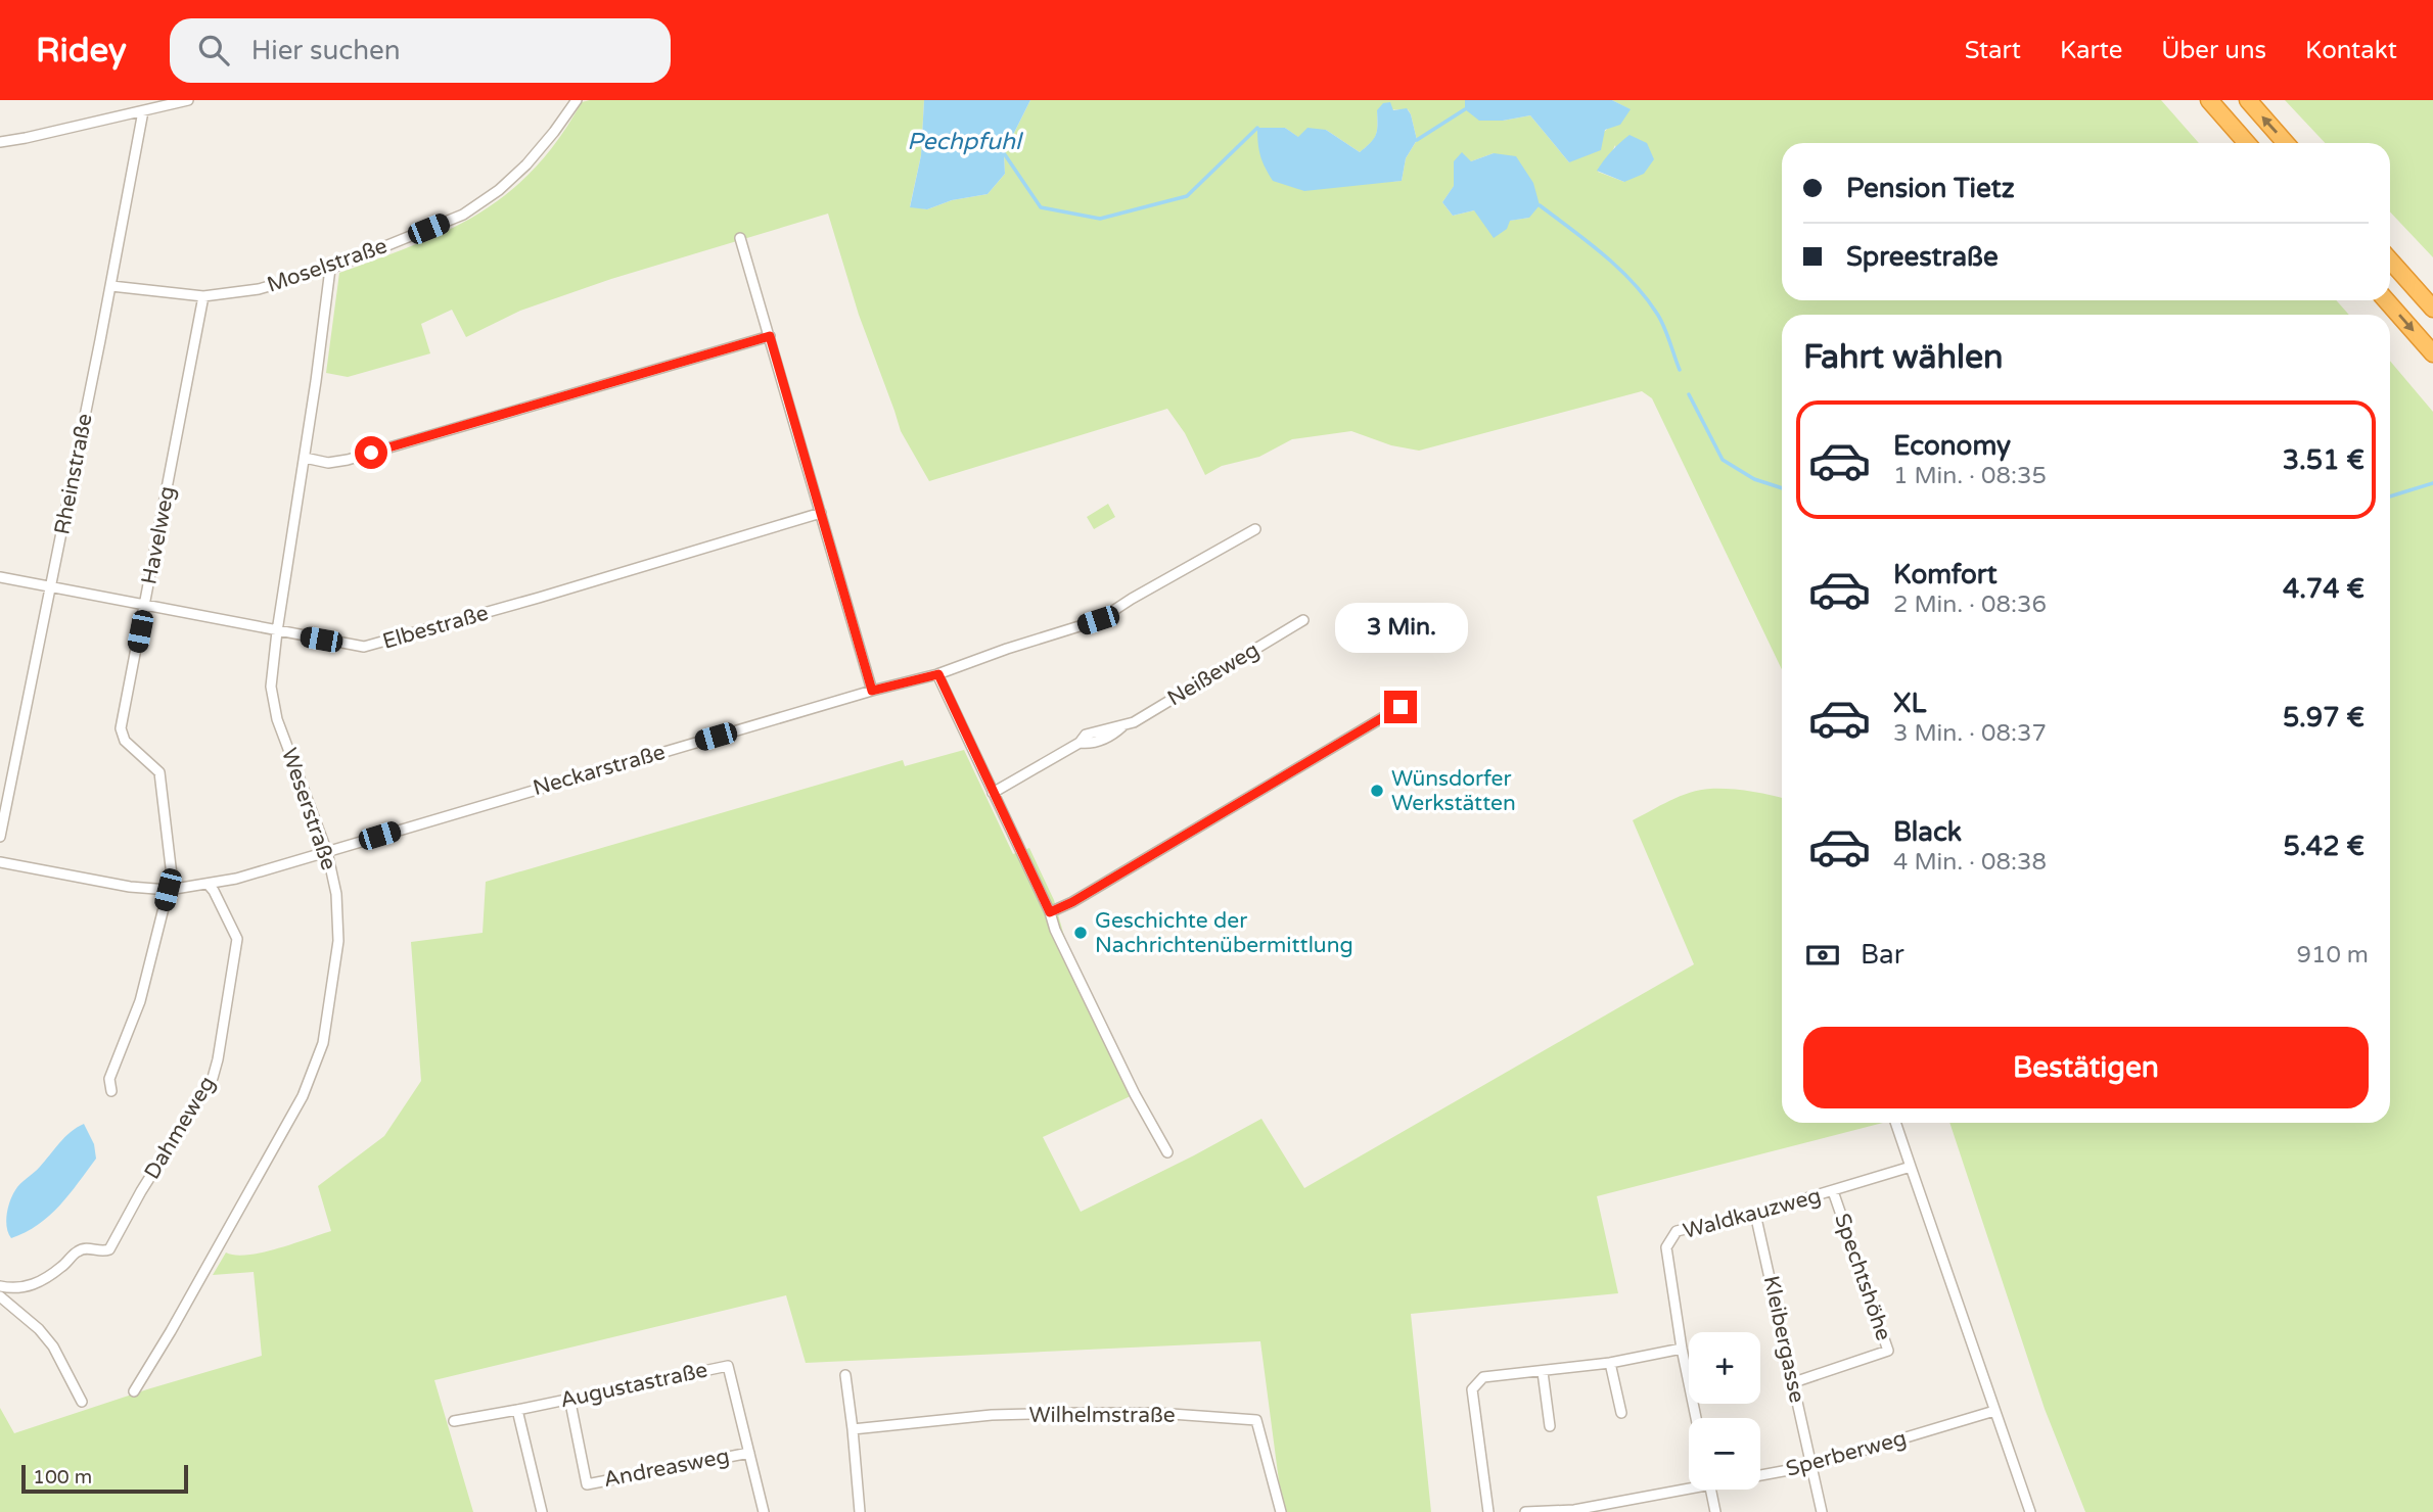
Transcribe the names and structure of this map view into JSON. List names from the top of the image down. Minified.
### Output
{"streets":{"street":["Moselstraße","Rheinstraße","Havelweg","Elbestraße","Neißeweg","Neckarstraße","Weserstraße","Dahmeweg","Waldkauzweg","Spechtshöhe","Kleibergasse","Augustastraße","Wilhelmstraße","Sperberweg","Andreasweg"]},"crossings":[["Moselstraße","Rheinstraße"],["Moselstraße","Havelweg"],["Moselstraße","Weserstraße"],["Rheinstraße","Elbestraße"],["Havelweg","Elbestraße"],["Havelweg","Neckarstraße"],["Elbestraße","Weserstraße"],["Neckarstraße","Weserstraße"],["Neckarstraße","Dahmeweg"],["Waldkauzweg","Spechtshöhe"],["Waldkauzweg","Kleibergasse"],["Spechtshöhe","Kleibergasse"],["Kleibergasse","Sperberweg"],["Augustastraße","Andreasweg"]],"water":["Pechpfuhl"],"places":["Wünsdorfer Werkstätten","Geschichte der Nachrichtenübermittlung"],"scale_bar":"100 m","page":{"header":"Ridey","search":"Hier suchen","nav":["Start","Karte","Über uns","Kontakt"],"banner":["Pension Tietz","Spreestraße"],"heading":"Fahrt wählen","list":[{"name":"Economy","note":"1 Min. · 08:35","value":"3.51 €"},{"name":"Komfort","note":"2 Min. · 08:36","value":"4.74 €"},{"name":"XL","note":"3 Min. · 08:37","value":"5.97 €"},{"name":"Black","note":"4 Min. · 08:38","value":"5.42 €"}],"bubble":"3 Min.","pay":["Bar","910 m"],"buttons":"Bestätigen","map_buttons":["+","−"],"scale":"100 m"}}
